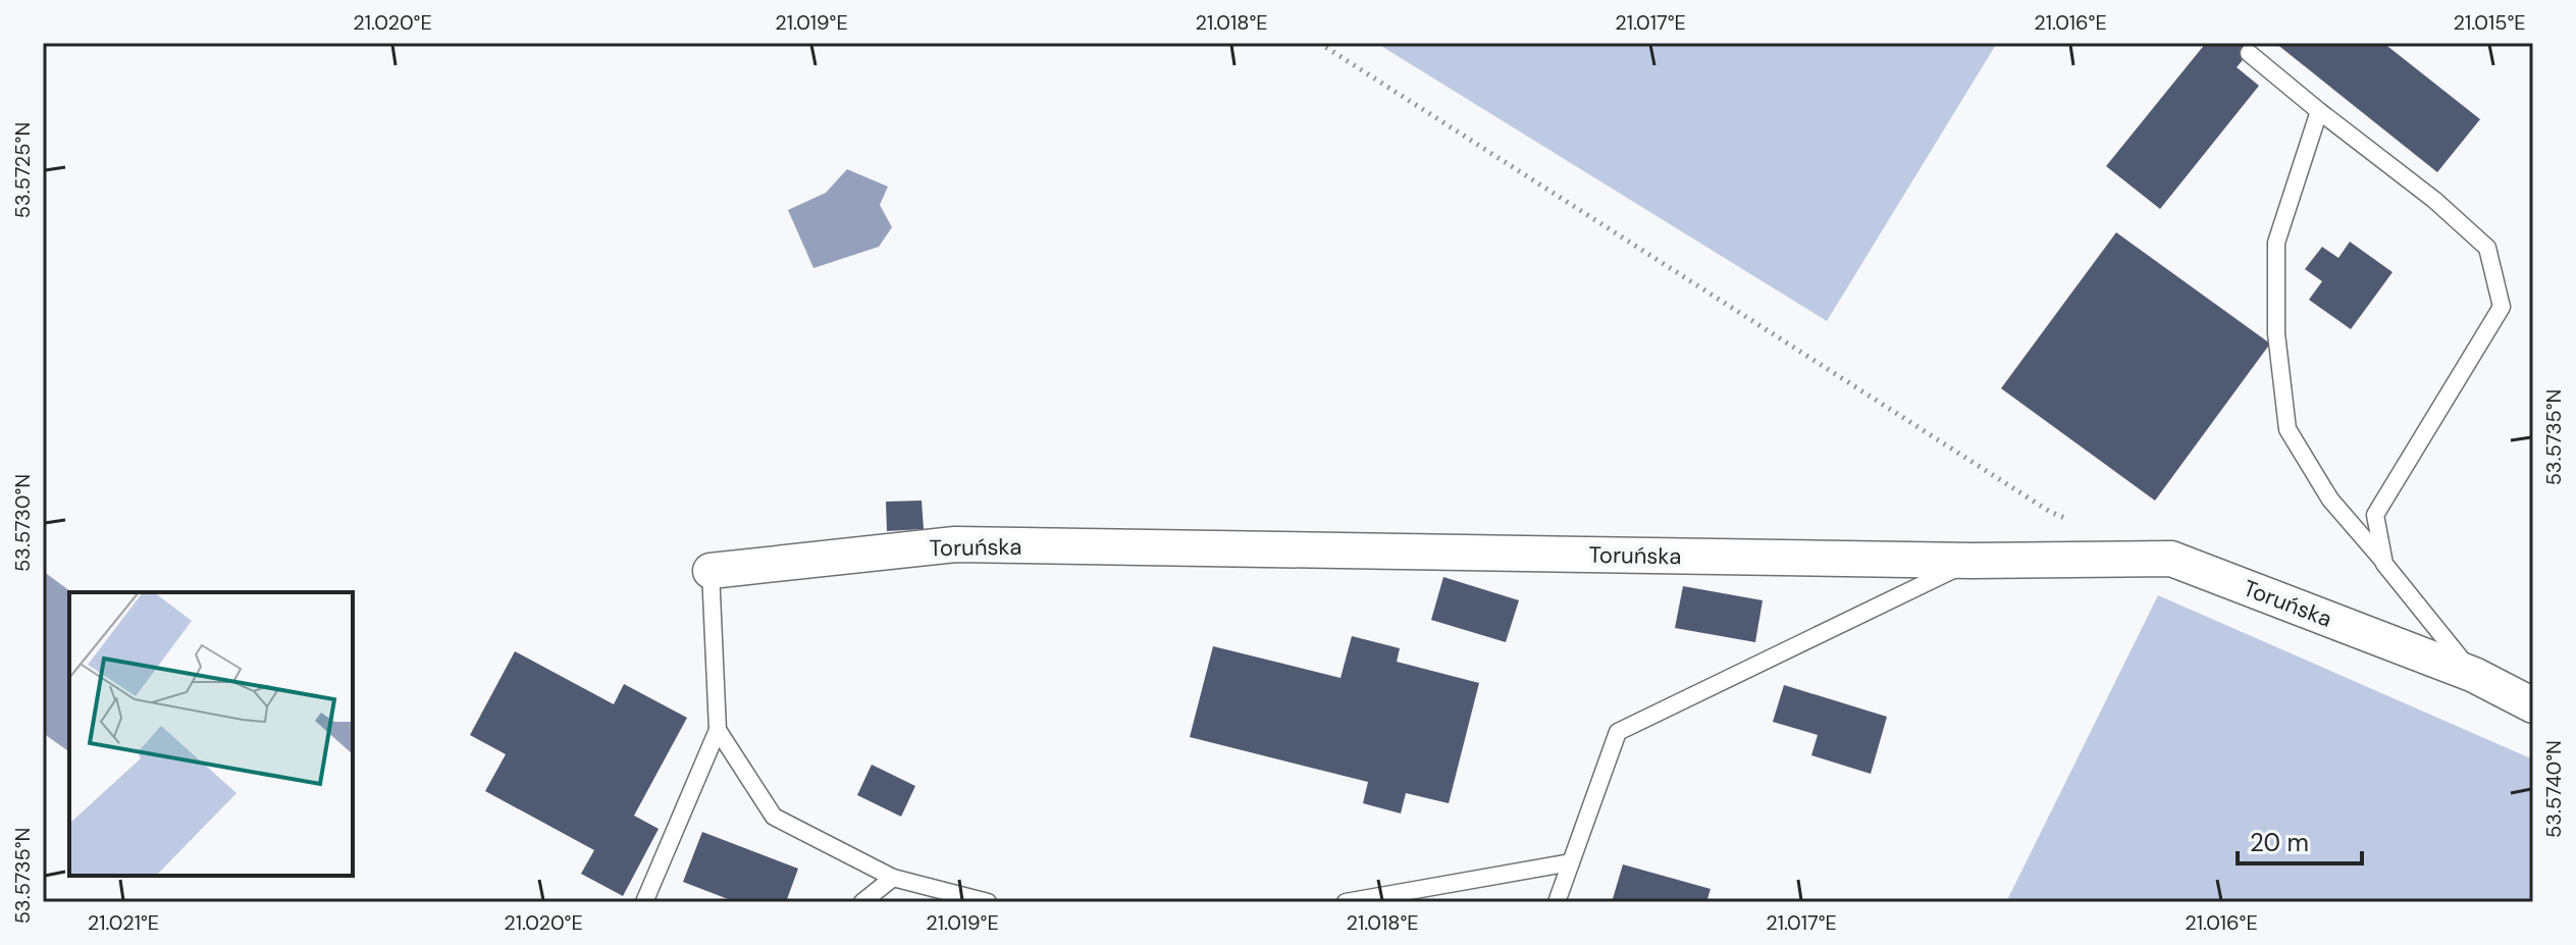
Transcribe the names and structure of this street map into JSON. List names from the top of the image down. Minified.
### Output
{"streets":{"street":["Toruńska"]},"scale_bar":"20 m","coordinates":["21.020°E","21.019°E","21.018°E","21.017°E","21.016°E","21.015°E","53.5725°N","53.5735°N","53.5730°N","53.5740°N","21.021°E"]}
